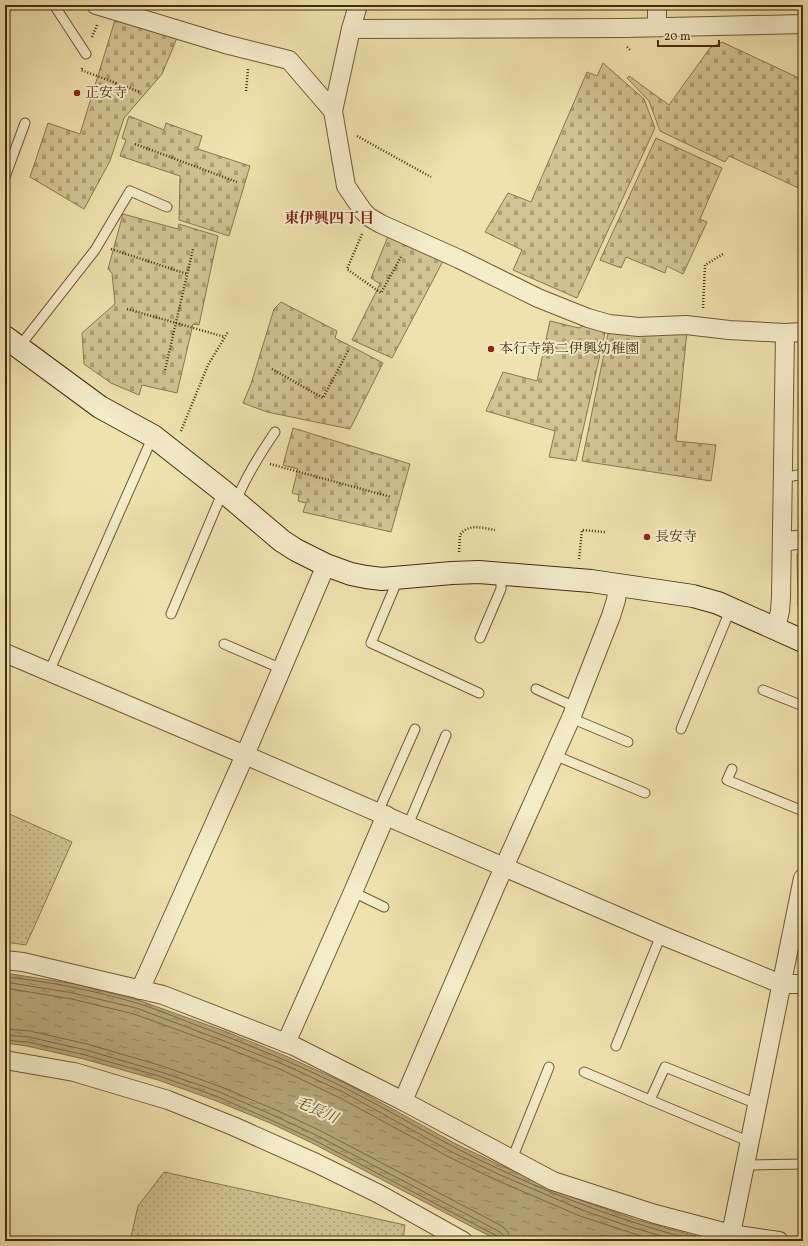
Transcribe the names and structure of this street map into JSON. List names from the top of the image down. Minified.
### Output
{"districts":["東伊興四丁目"],"water":["毛長川"],"places":["正安寺","本行寺第二伊興幼稚園","長安寺"],"scale_bar":"20 m"}
